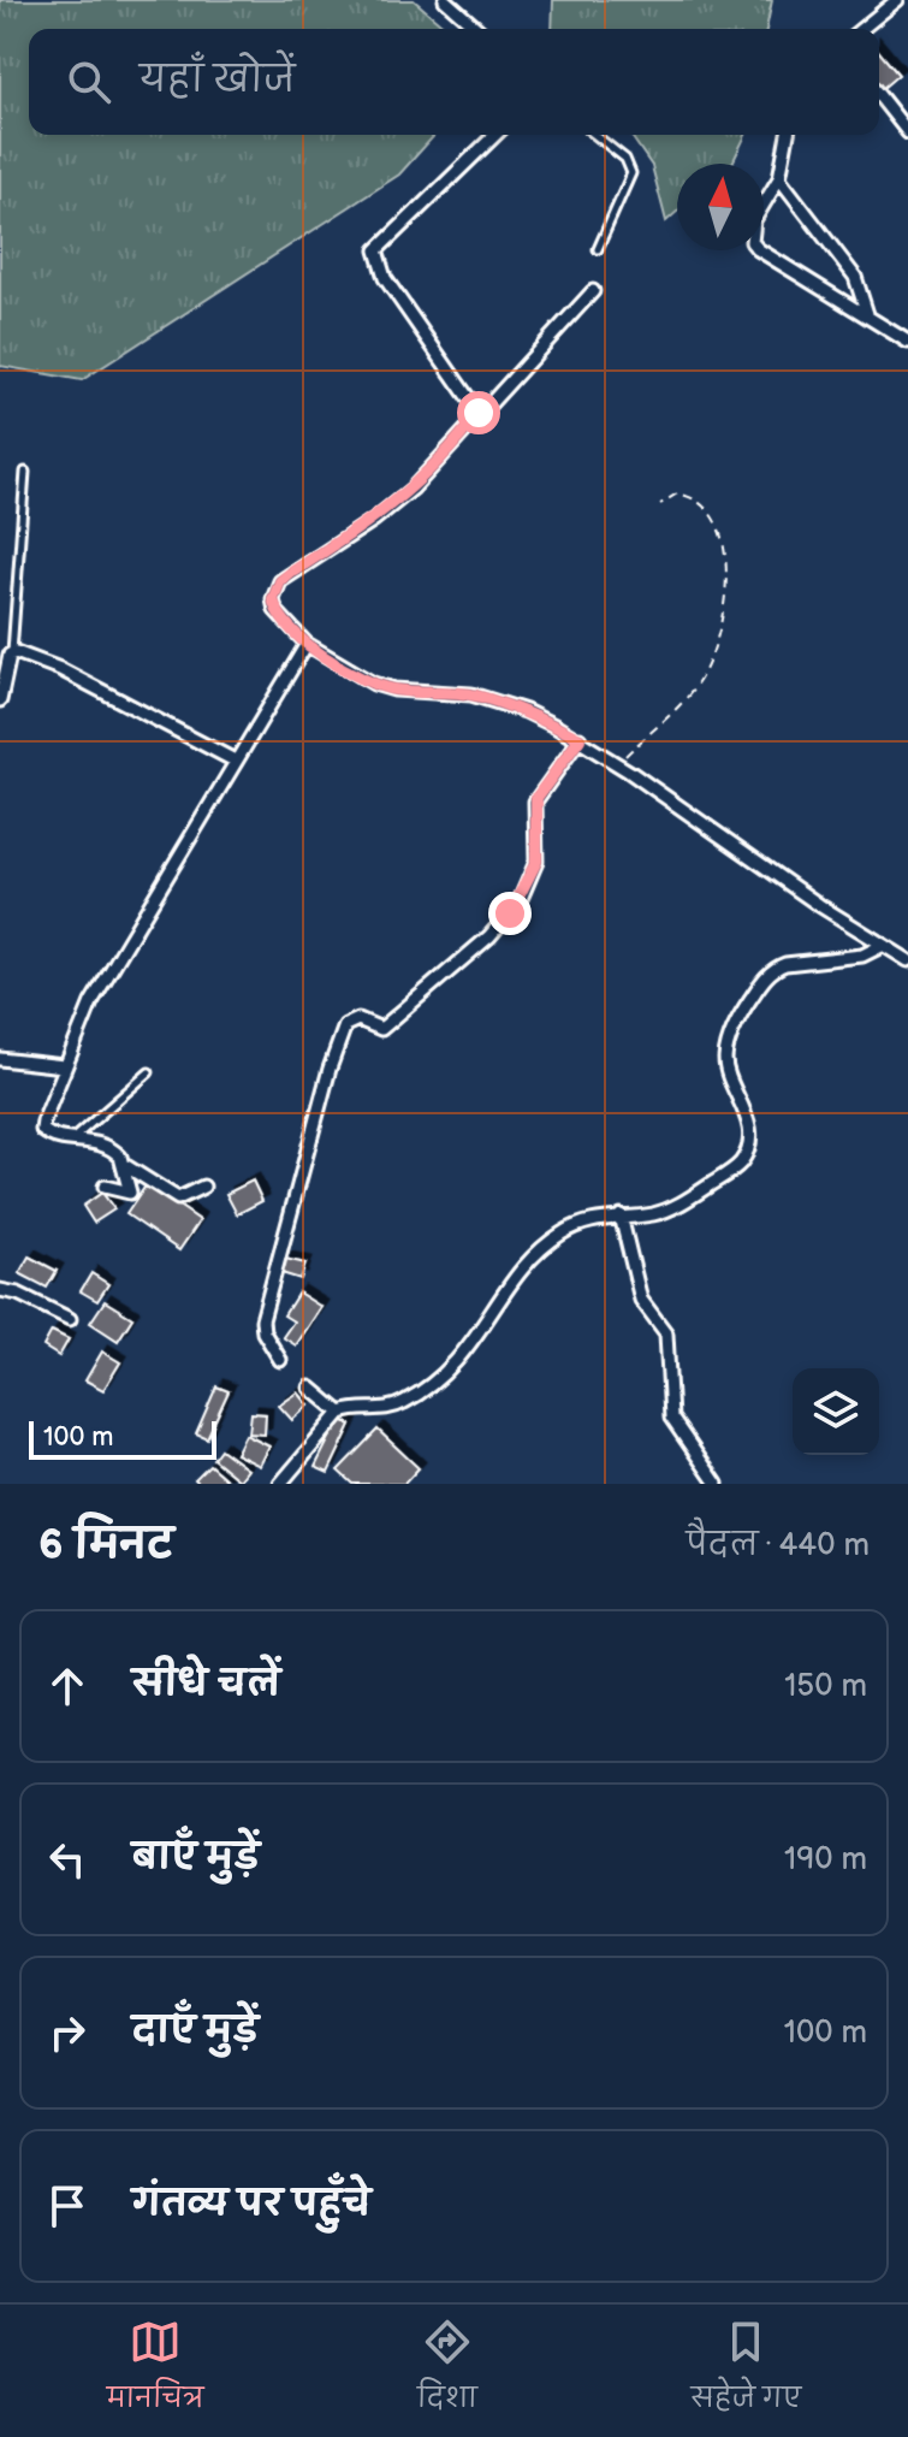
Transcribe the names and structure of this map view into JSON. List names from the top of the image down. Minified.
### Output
{"scale_bar":"100 m","north":"top","page":{"search":"यहाँ खोजें","scale":"100 m","heading":["6 मिनट","पैदल · 440 m"],"list":[["सीधे चलें","150 m"],["बाएँ मुड़ें","190 m"],["दाएँ मुड़ें","100 m"],"गंतव्य पर पहुँचे"],"nav":["मानचित्र","दिशा","सहेजे गए"]}}
